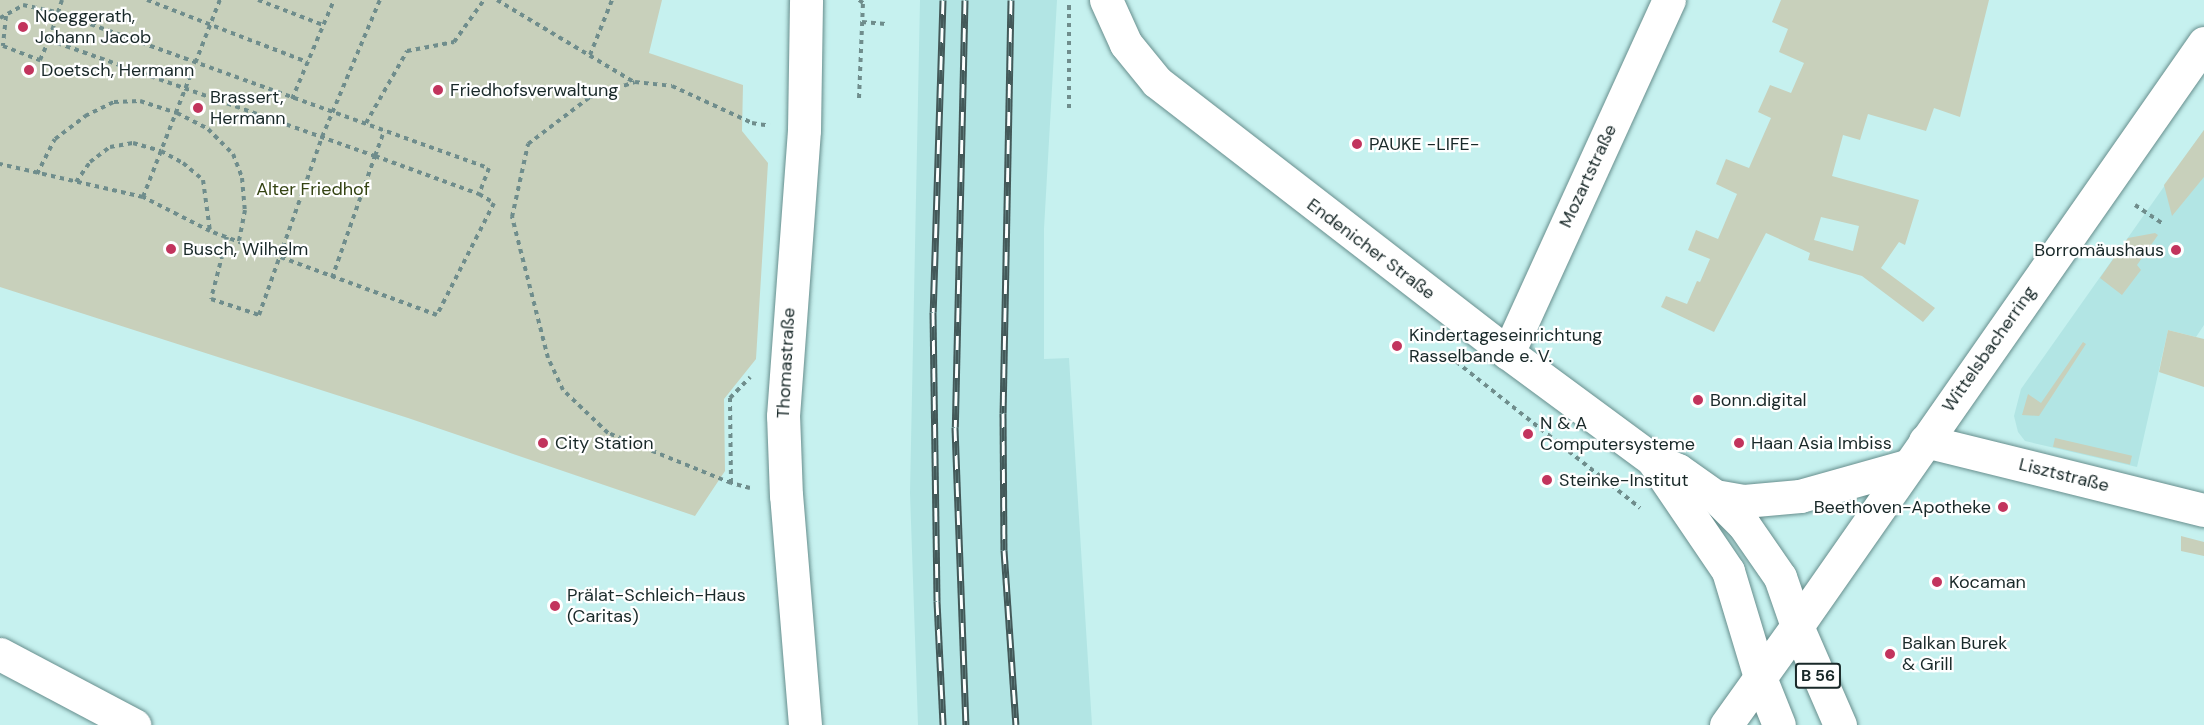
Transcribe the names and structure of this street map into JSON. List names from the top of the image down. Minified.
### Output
{"streets":{"street":["Mozartstraße","Endenicher Straße","Wittelsbacherring","Thomastraße","Lisztstraße","B 56"]},"crossings":[["Mozartstraße","Endenicher Straße"],["Endenicher Straße","Wittelsbacherring"],["Endenicher Straße","B 56"],["Wittelsbacherring","Lisztstraße"],["Wittelsbacherring","B 56"]],"parks":["Alter Friedhof"],"places":["Noeggerath, Johann Jacob","Doetsch, Hermann","Friedhofsverwaltung","Brassert, Hermann","PAUKE -LIFE-","Busch, Wilhelm","Borromäushaus","Kindertageseinrichtung Rasselbande e. V.","Bonn.digital","N & A Computersysteme","City Station","Haan Asia Imbiss","Steinke-Institut","Beethoven-Apotheke","Kocaman","Prälat-Schleich-Haus (Caritas)","Balkan Burek & Grill"]}
